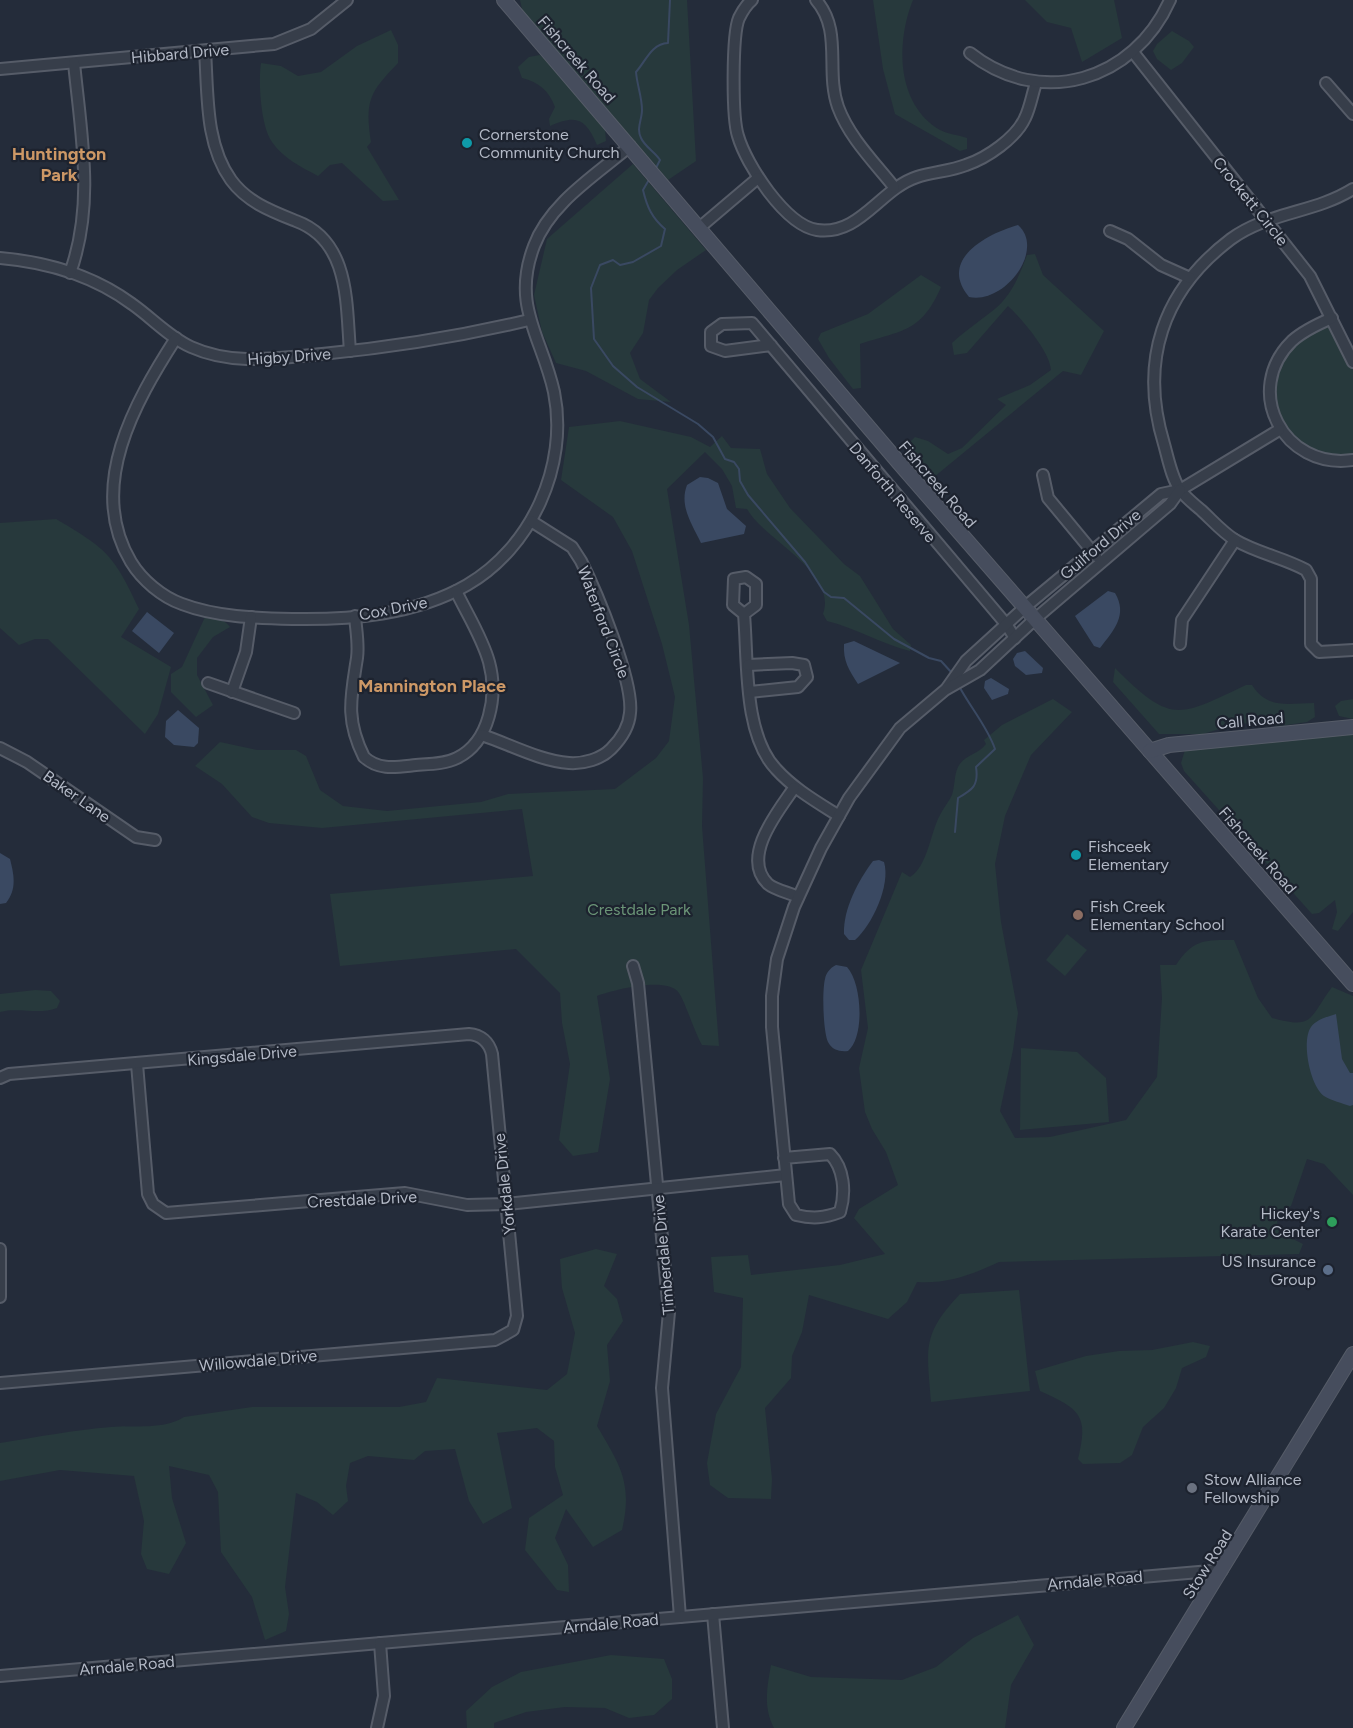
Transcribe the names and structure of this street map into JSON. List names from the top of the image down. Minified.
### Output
{"streets":{"main road":["Fishcreek Road","Call Road","Stow Road"],"street":["Hibbard Drive","Crockett Circle","Higby Drive","Danforth Reserve","Guilford Drive","Cox Drive","Waterford Circle","Baker Lane","Kingsdale Drive","Yorkdale Drive","Crestdale Drive","Timberdale Drive","Willowdale Drive","Arndale Road"]},"crossings":[["Fishcreek Road","Guilford Drive"],["Fishcreek Road","Cox Drive"],["Fishcreek Road","Call Road"],["Higby Drive","Cox Drive"],["Danforth Reserve","Guilford Drive"],["Cox Drive","Waterford Circle"],["Kingsdale Drive","Yorkdale Drive"],["Kingsdale Drive","Crestdale Drive"],["Yorkdale Drive","Crestdale Drive"],["Yorkdale Drive","Willowdale Drive"],["Crestdale Drive","Timberdale Drive"],["Timberdale Drive","Arndale Road"],["Stow Road","Arndale Road"]],"districts":["Huntington Park","Mannington Place"],"parks":["Crestdale Park"],"places":["Cornerstone Community Church","Fishceek Elementary","Fish Creek Elementary School","Hickey's Karate Center","US Insurance Group","Stow Alliance Fellowship"]}
